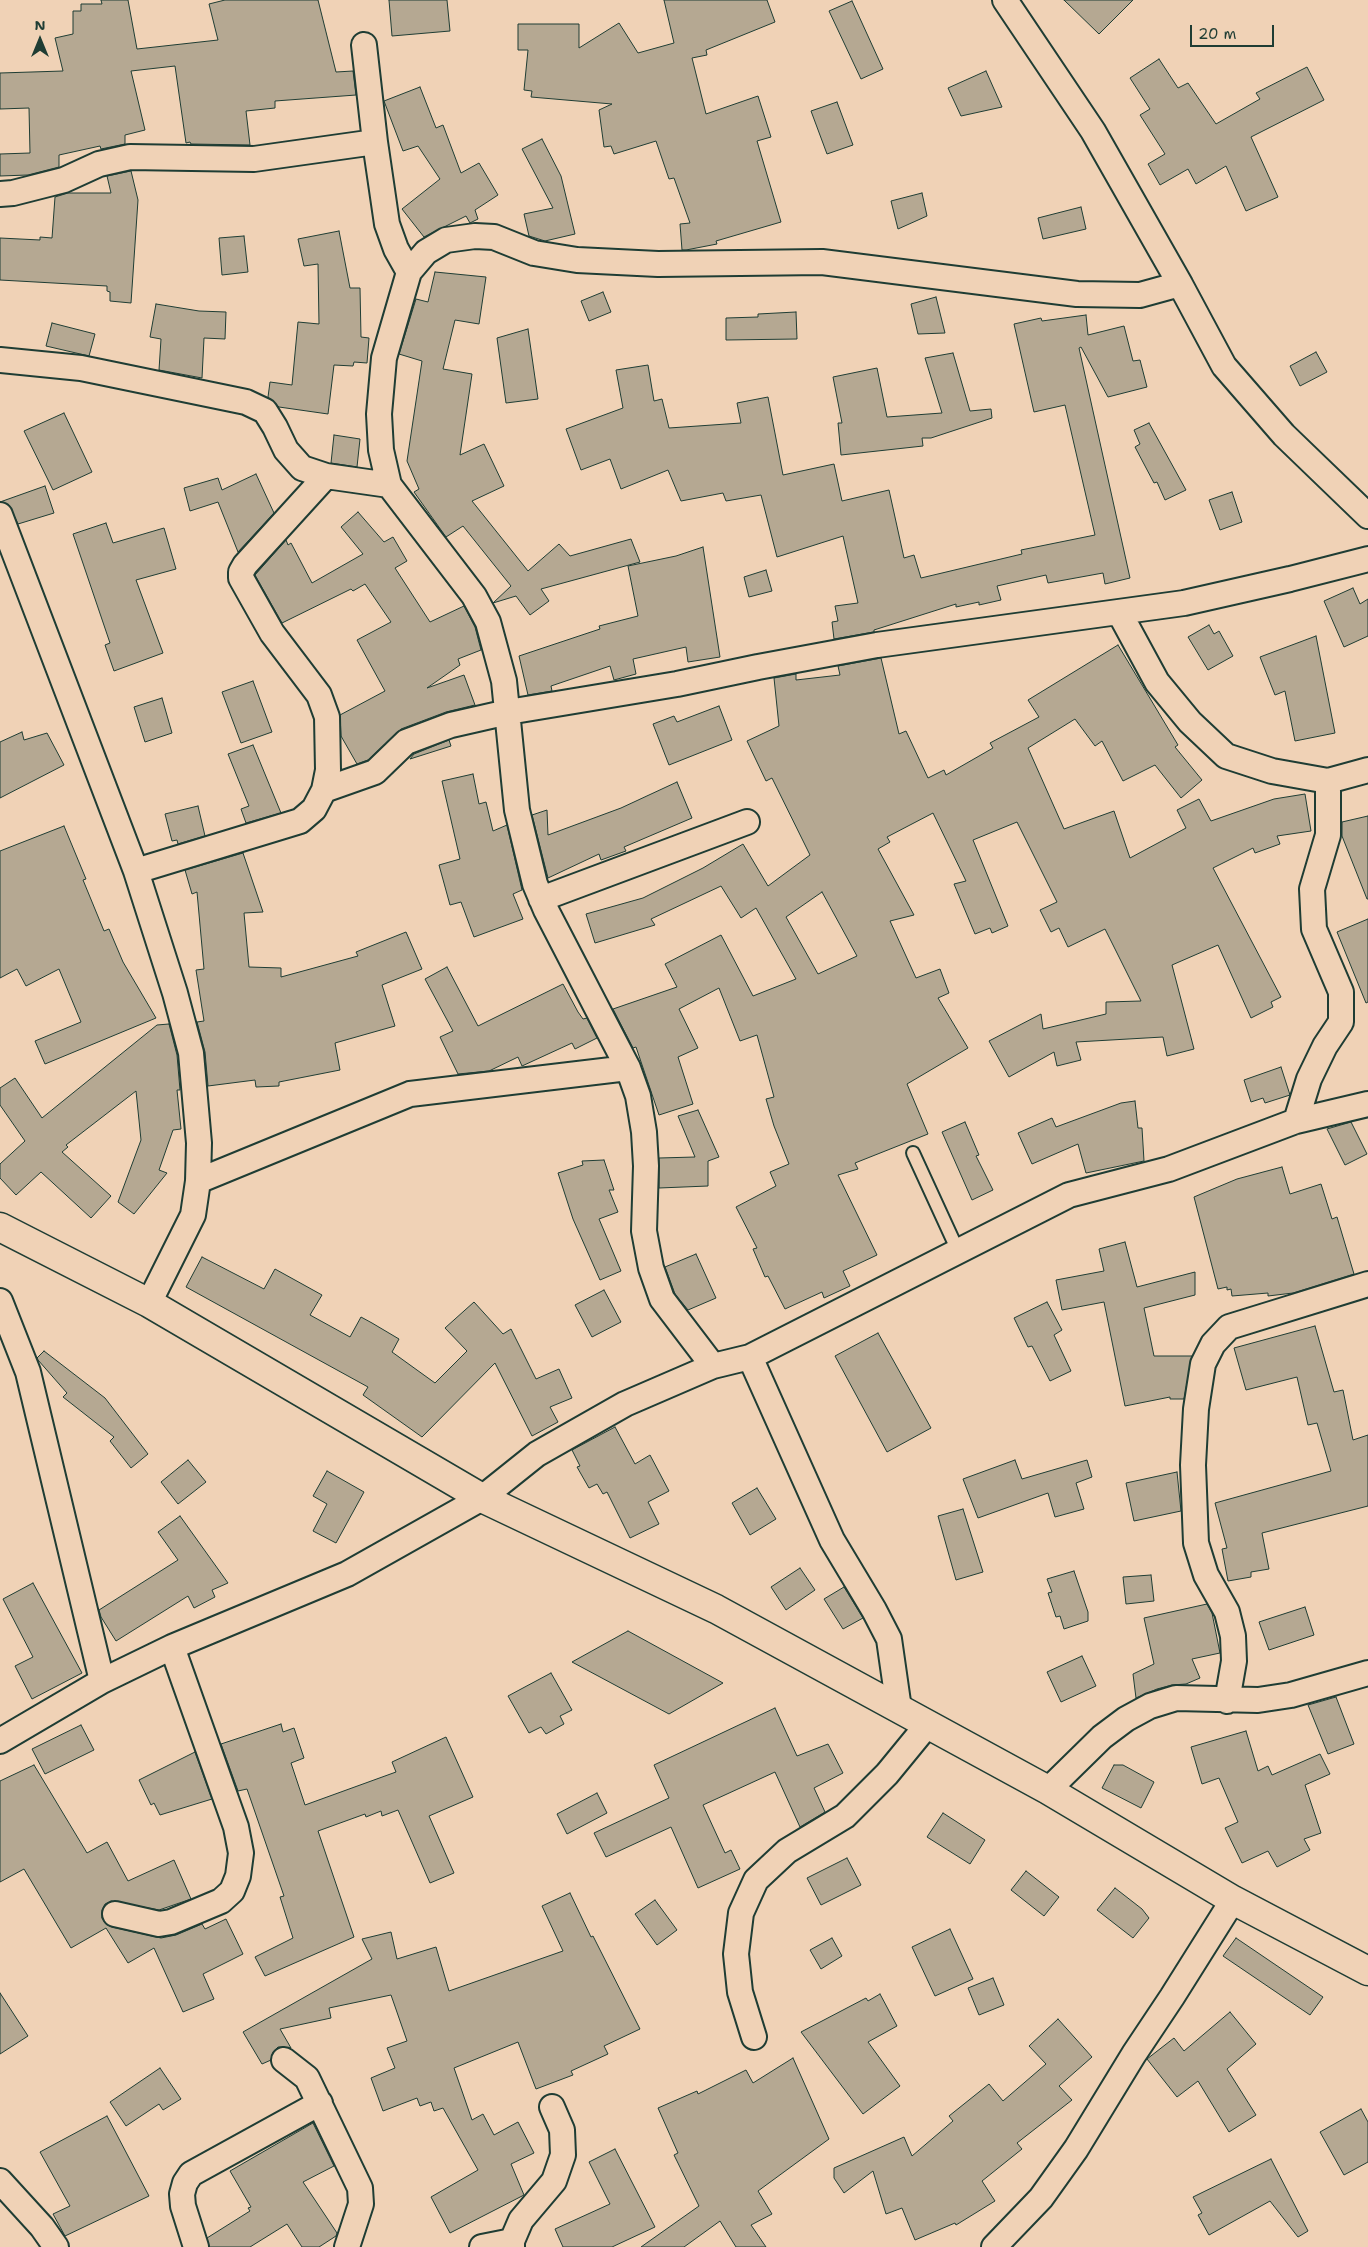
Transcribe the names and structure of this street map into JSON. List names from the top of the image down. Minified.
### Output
{"scale_bar":"20 m","north":"top"}
